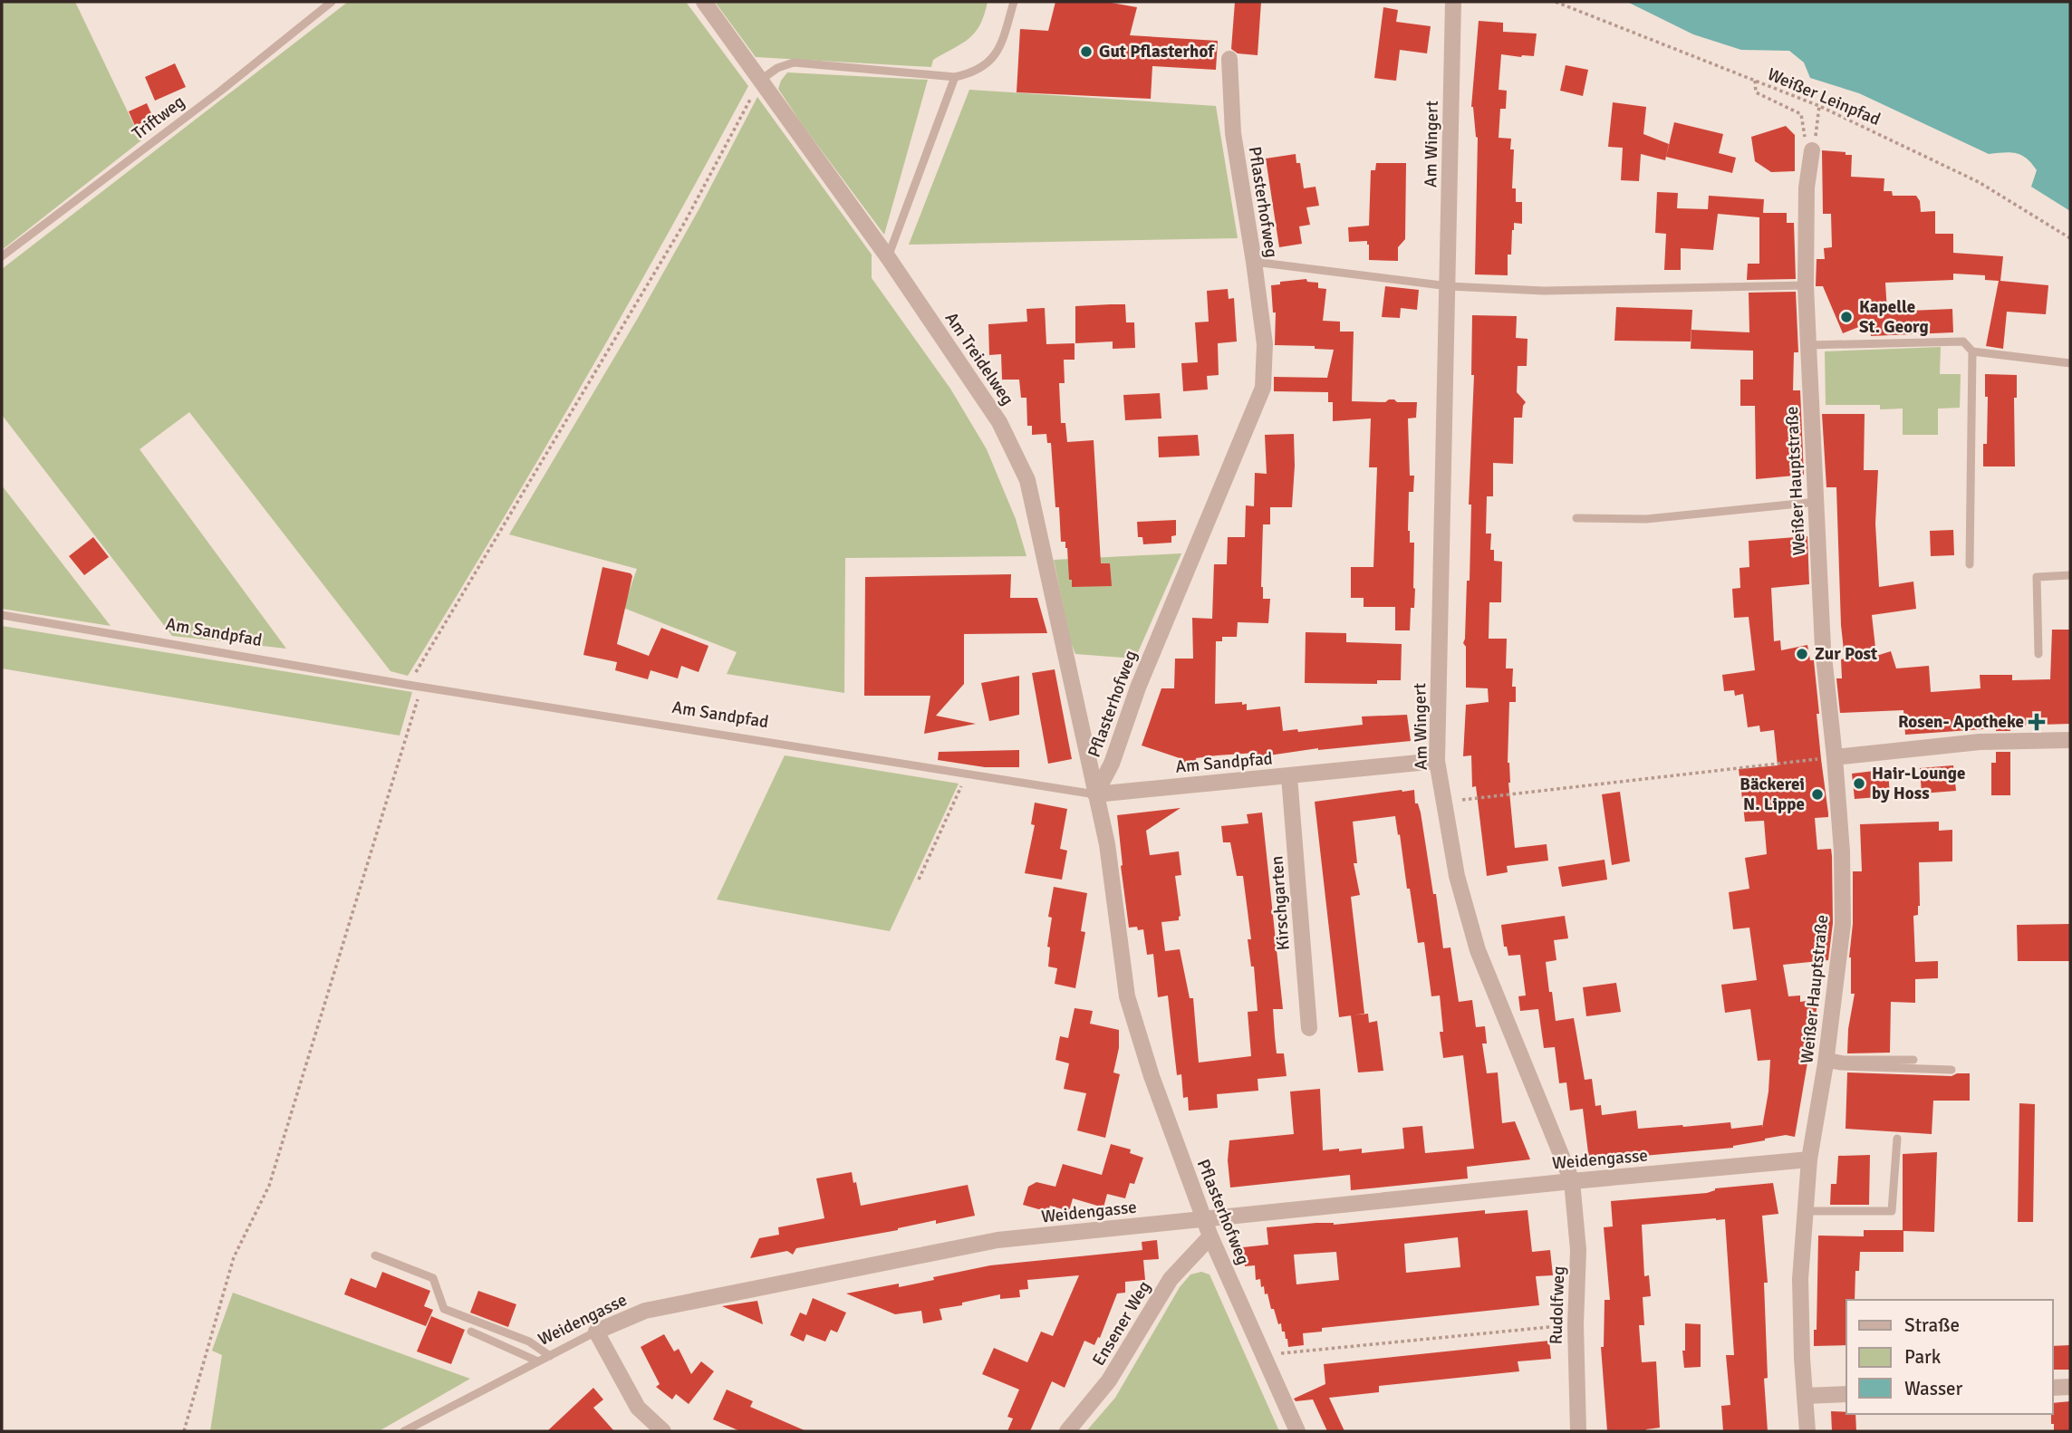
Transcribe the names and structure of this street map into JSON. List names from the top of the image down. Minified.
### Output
{"streets":{"street":["Am Wingert","Pflasterhofweg","Am Treidelweg","Weißer Hauptstraße","Am Sandpfad","Kirschgarten","Weidengasse","Rudolfweg","Ensener Weg"],"lane":["Triftweg"],"path":["Weißer Leinpfad"]},"crossings":[["Am Wingert","Am Sandpfad"],["Am Wingert","Weidengasse"],["Am Wingert","Rudolfweg"],["Pflasterhofweg","Am Treidelweg"],["Pflasterhofweg","Am Sandpfad"],["Pflasterhofweg","Weidengasse"],["Pflasterhofweg","Ensener Weg"],["Am Treidelweg","Am Sandpfad"],["Weißer Hauptstraße","Weidengasse"],["Am Sandpfad","Kirschgarten"],["Weidengasse","Rudolfweg"]],"places":{"other":["Gut Pflasterhof","Kapelle St. Georg","Zur Post","Hair-Lounge by Hoss","Bäckerei N. Lippe"],"health":["Rosen- Apotheke"]},"legend":["Straße","Park","Wasser"]}
